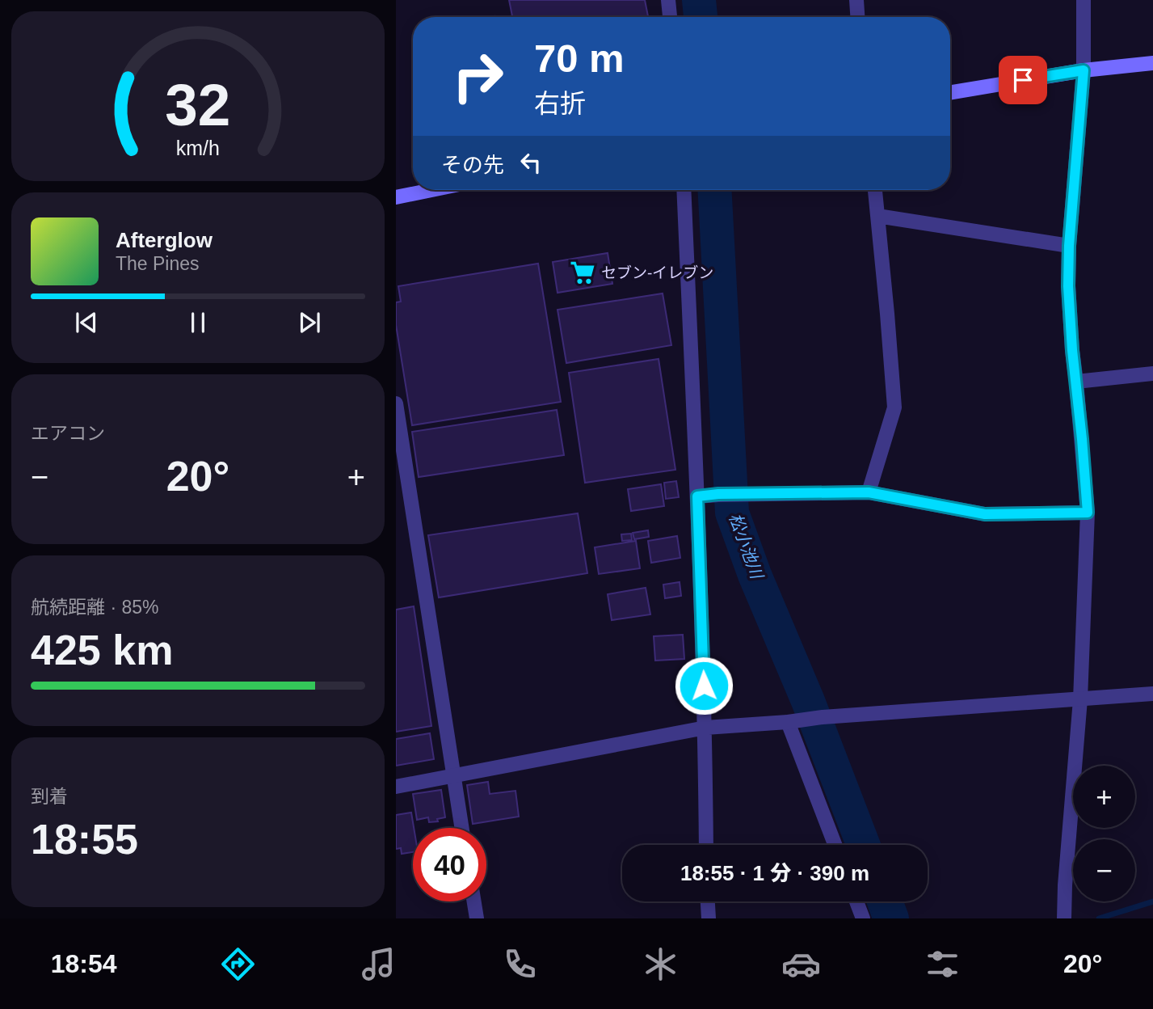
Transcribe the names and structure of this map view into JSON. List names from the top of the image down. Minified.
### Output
{"water":["松小池川"],"places":{"supermarket":["セブン-イレブン"]},"page":{"turn":["70 m","右折"],"then":"その先","song":["Afterglow","The Pines"],"tile":["エアコン",["航続距離 · 85%","425 km"],["到着","18:55"]],"heat":["−","20°","+"],"map_buttons":["+","−"],"limit":"40","trip":"18:55 · 1 分 · 390 m","tabs":["18:54","20°"],"gauge":["32","km/h"]}}
